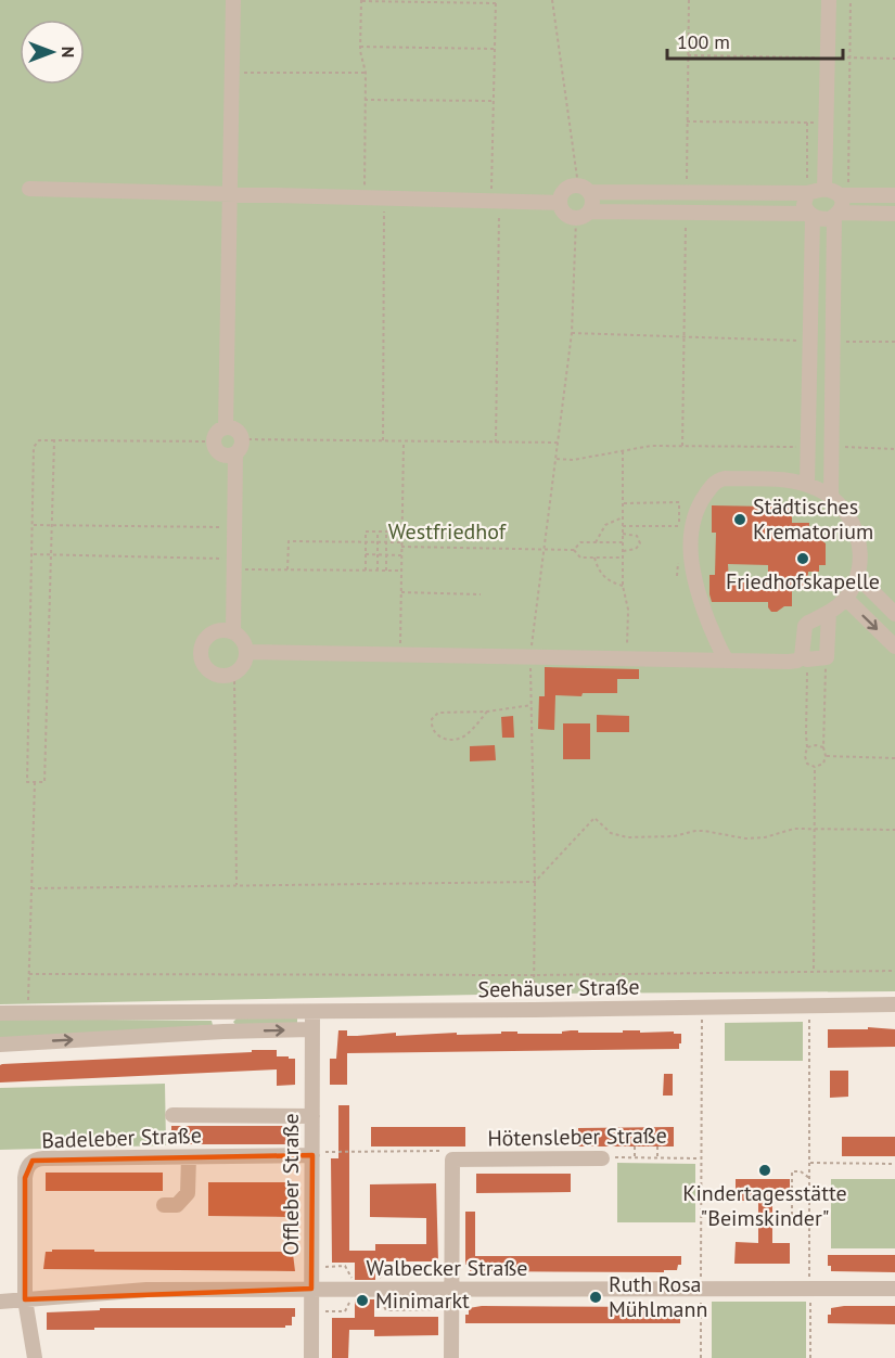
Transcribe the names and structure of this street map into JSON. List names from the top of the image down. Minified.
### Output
{"streets":{"street":["Seehäuser Straße","Hötensleber Straße","Badeleber Straße","Offleber Straße","Walbecker Straße"]},"crossings":[["Seehäuser Straße","Offleber Straße"],["Badeleber Straße","Offleber Straße"],["Badeleber Straße","Walbecker Straße"],["Offleber Straße","Walbecker Straße"]],"parks":["Westfriedhof"],"places":["Städtisches Krematorium","Friedhofskapelle","Kindertagesstätte \"Beimskinder\"","Ruth Rosa Mühlmann","Minimarkt"],"scale_bar":"100 m","north":"right"}
